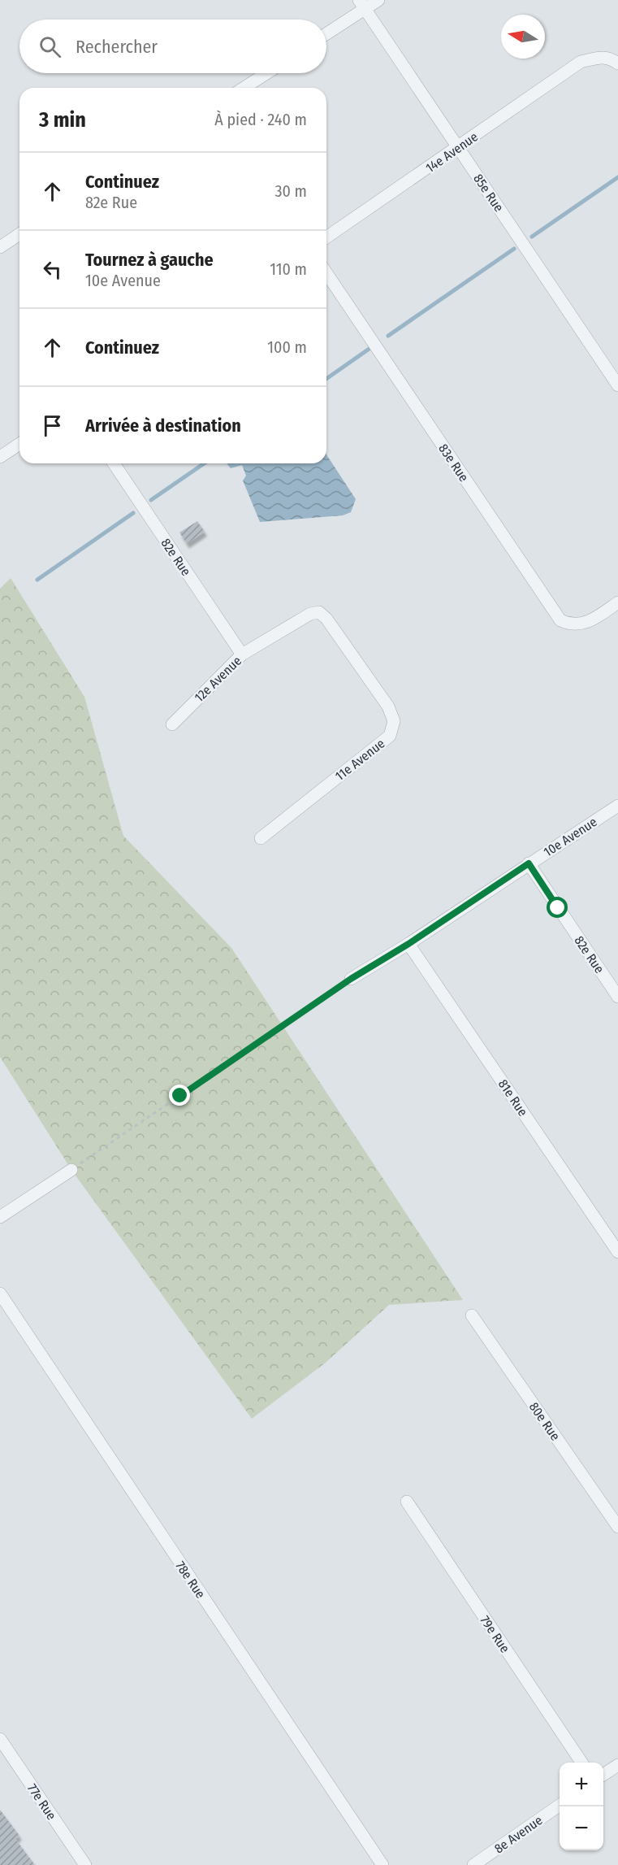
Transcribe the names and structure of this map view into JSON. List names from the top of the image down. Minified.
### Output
{"streets":{"street":["14e Avenue","85e Rue","83e Rue","82e Rue","12e Avenue","11e Avenue","10e Avenue","81e Rue","80e Rue","78e Rue","79e Rue","77e Rue","8e Avenue"]},"crossings":[["14e Avenue","85e Rue"],["82e Rue","12e Avenue"],["82e Rue","10e Avenue"],["12e Avenue","11e Avenue"],["10e Avenue","81e Rue"]],"north":"left","page":{"search":"Rechercher","heading":["3 min","À pied · 240 m"],"list":[["Continuez","82e Rue","30 m"],["Tournez à gauche","10e Avenue","110 m"],["Continuez","100 m"],"Arrivée à destination"],"map_buttons":["+","−"]}}
